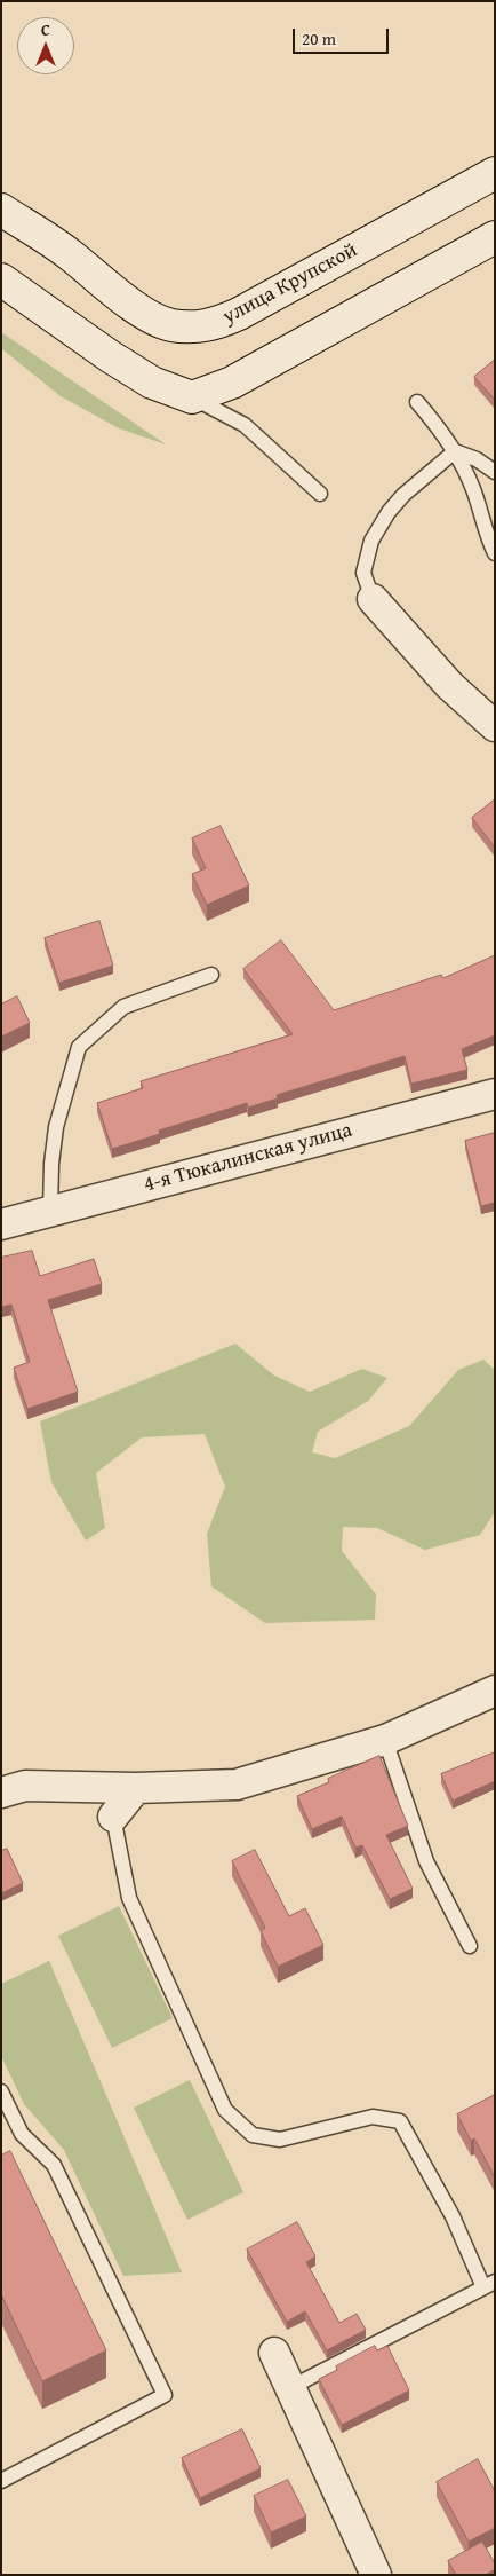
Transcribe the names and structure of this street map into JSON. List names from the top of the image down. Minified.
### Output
{"streets":{"main road":["улица Крупской"],"street":["4-я Тюкалинская улица"]},"scale_bar":"20 m","north":"top"}
